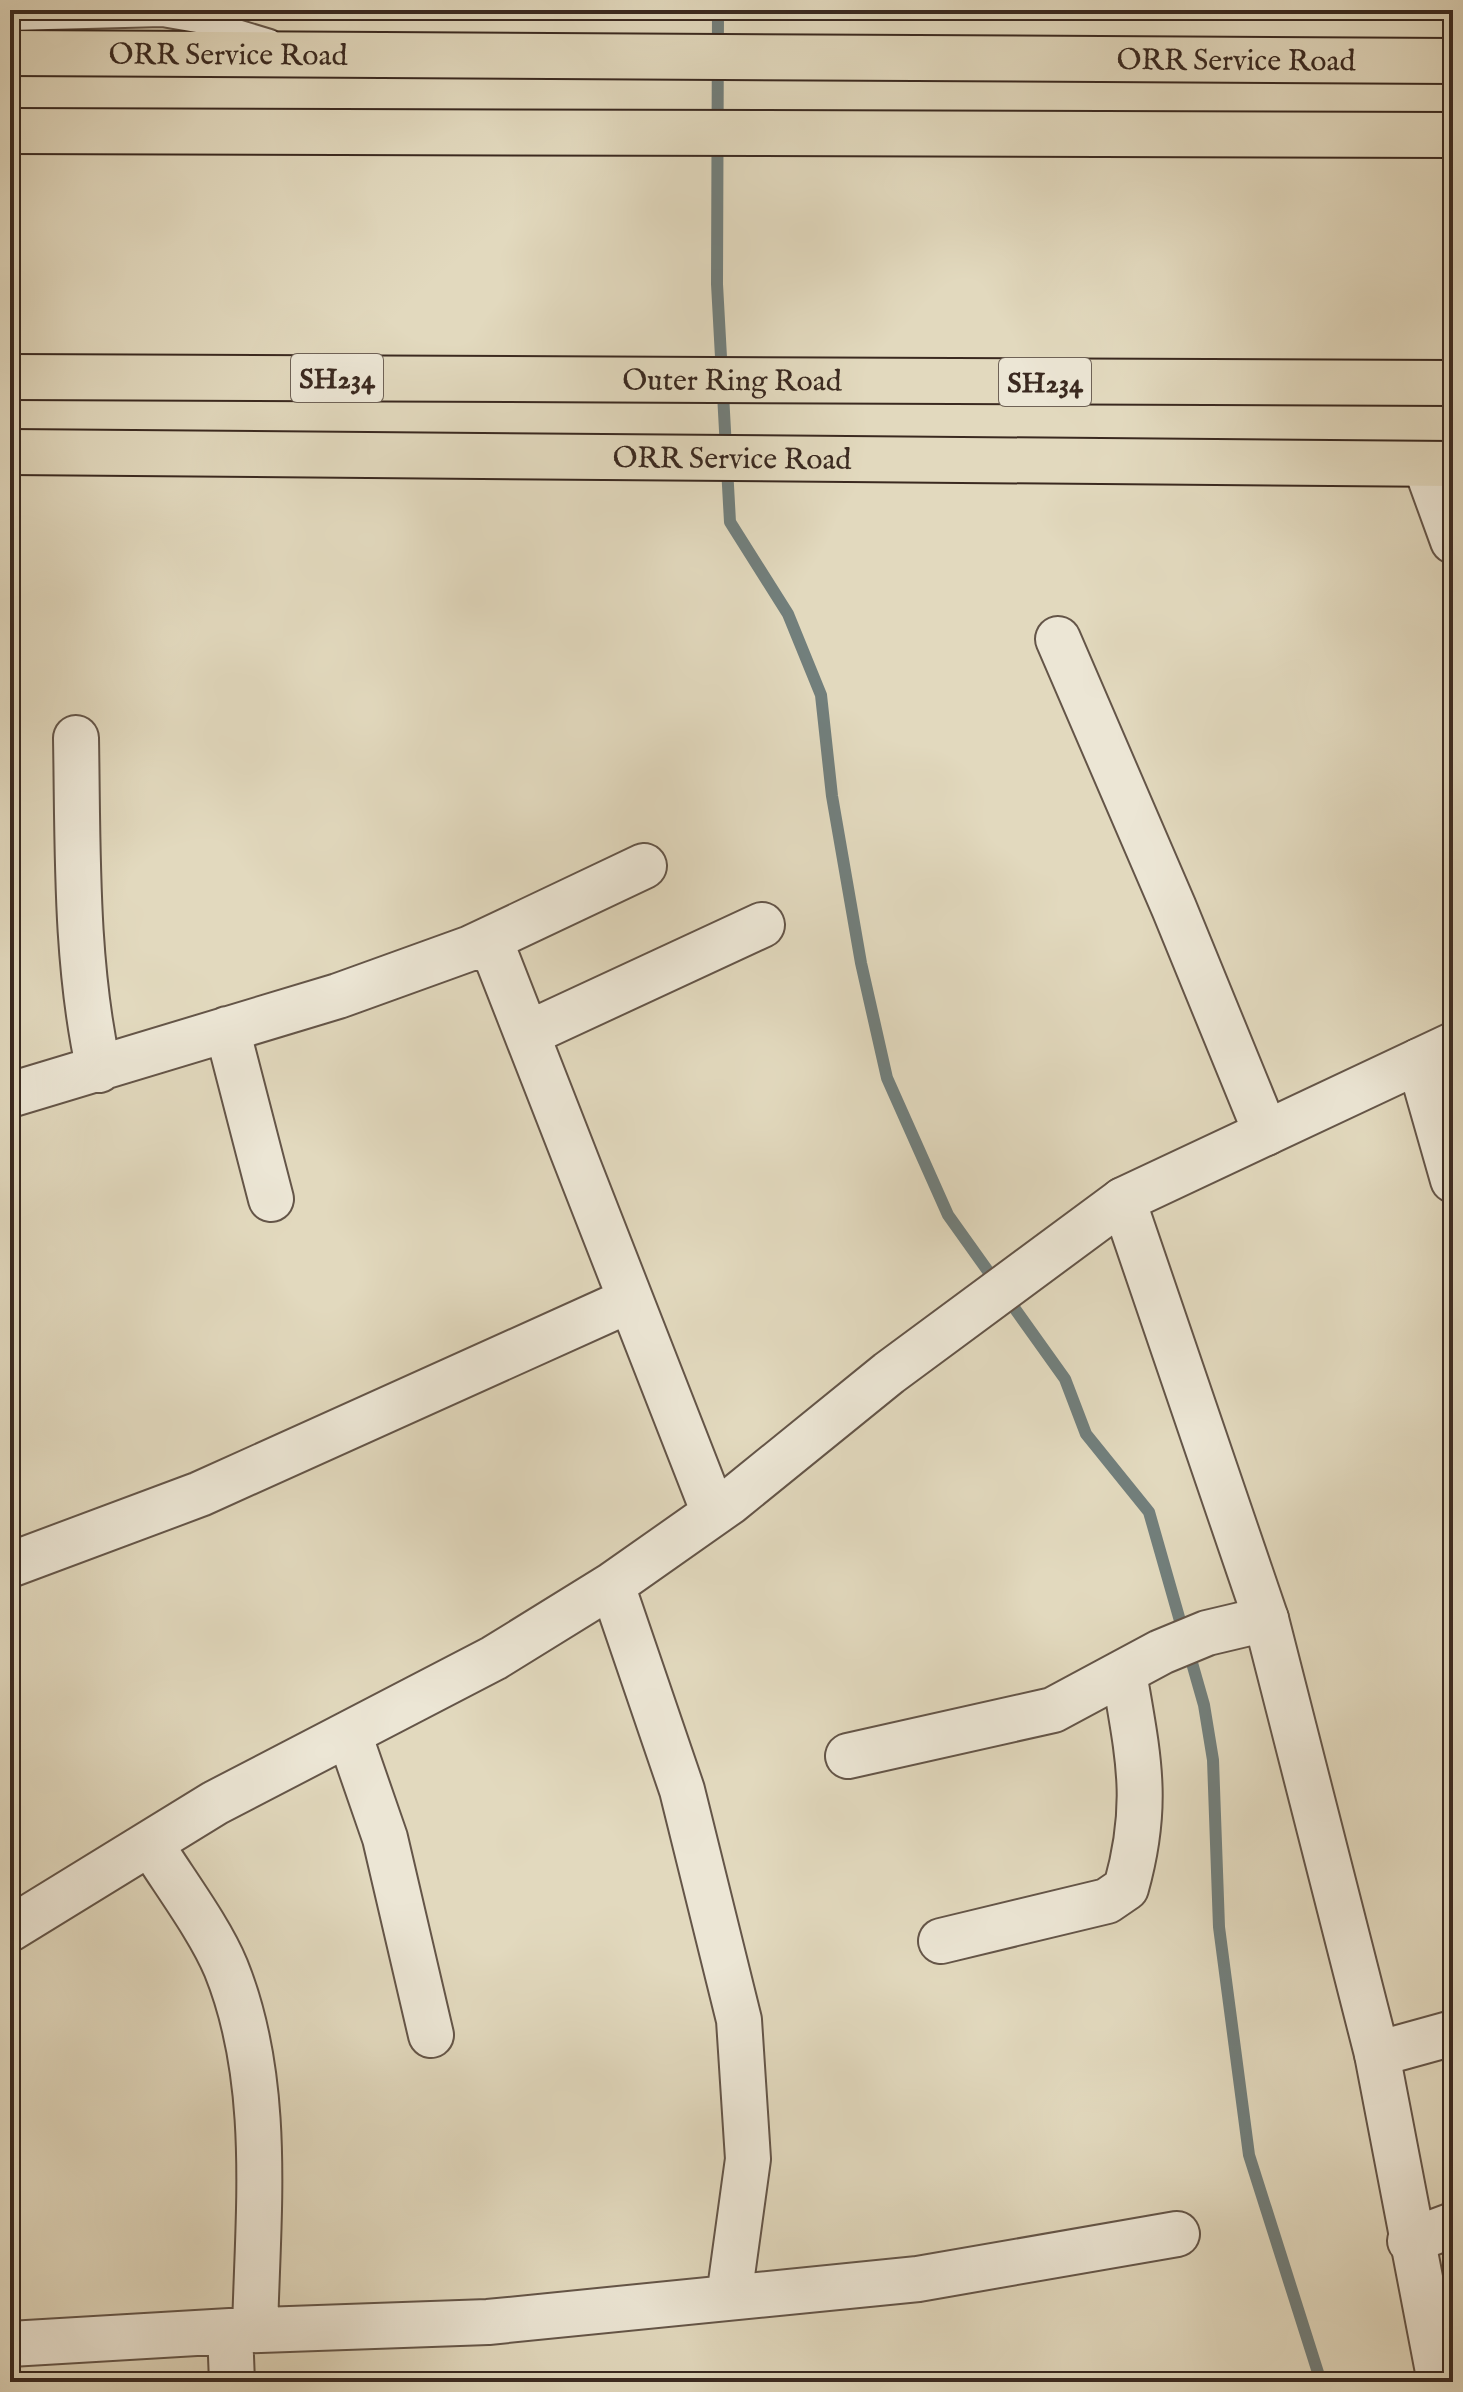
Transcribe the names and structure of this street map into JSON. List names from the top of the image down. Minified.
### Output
{"streets":{"main road":["ORR Service Road","SH234","Outer Ring Road"]}}
